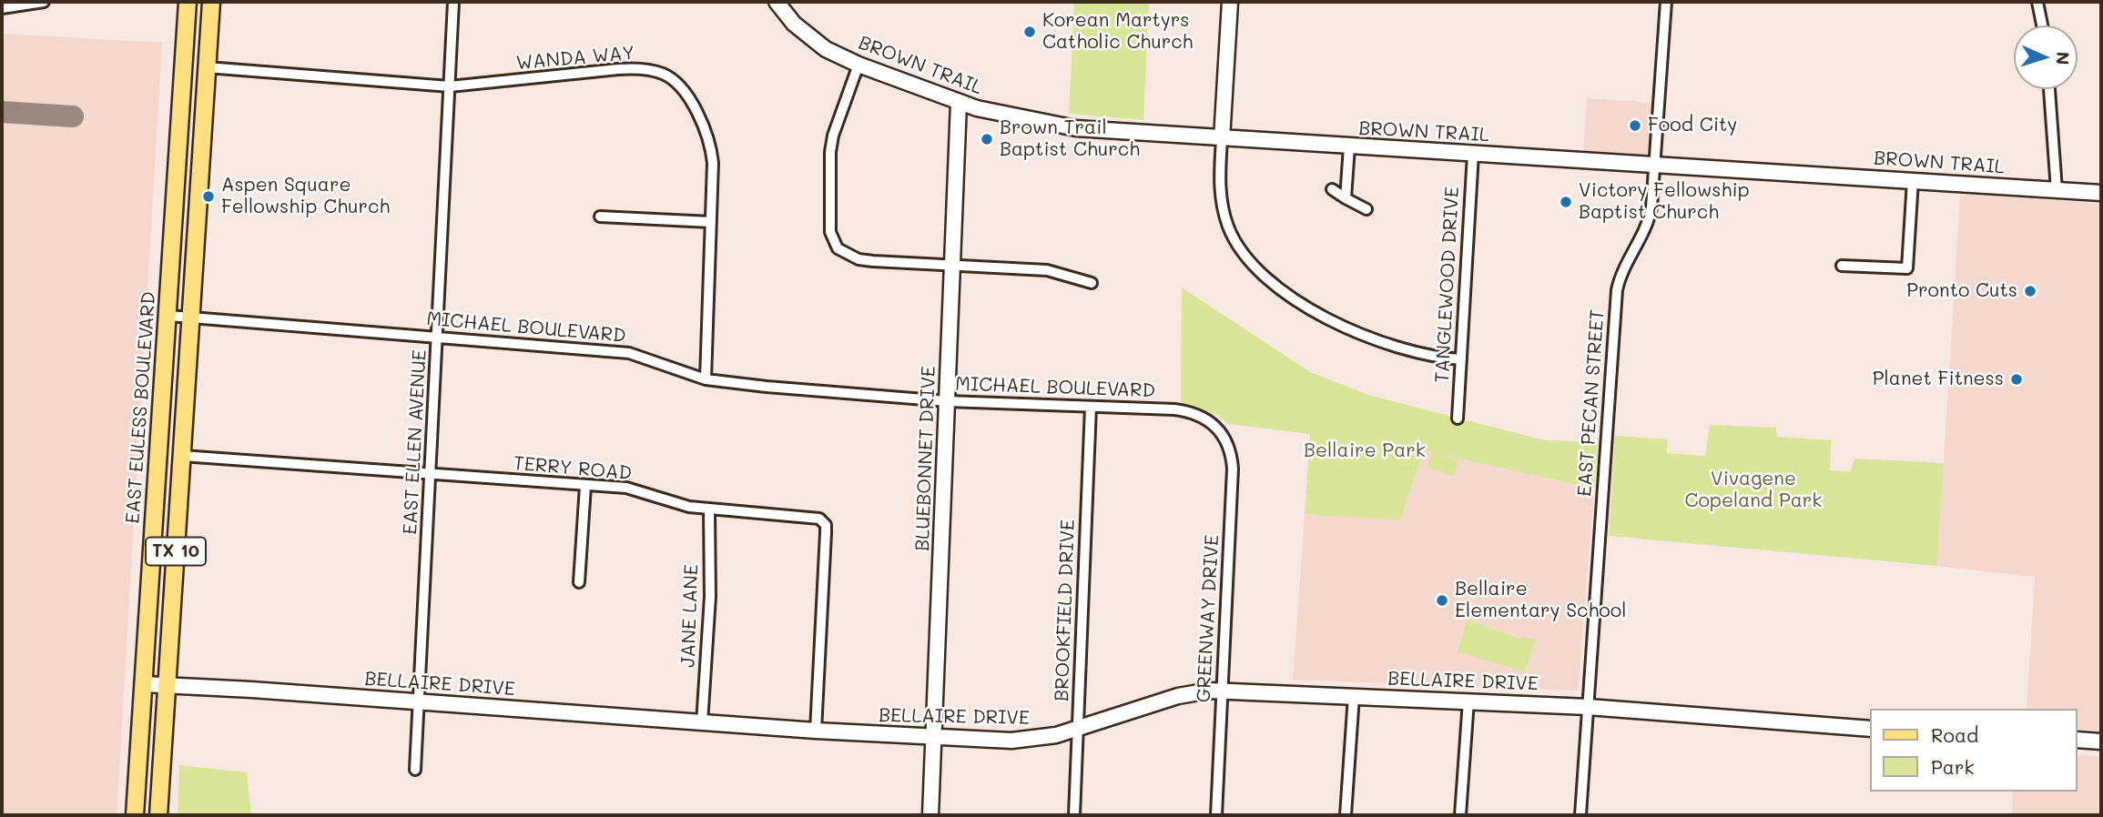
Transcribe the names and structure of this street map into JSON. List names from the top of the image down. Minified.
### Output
{"streets":{"main road":["EAST EULESS BOULEVARD","TX 10"],"street":["WANDA WAY","BROWN TRAIL","TANGLEWOOD DRIVE","MICHAEL BOULEVARD","EAST PECAN STREET","EAST ELLEN AVENUE","BLUEBONNET DRIVE","TERRY ROAD","BROOKFIELD DRIVE","JANE LANE","GREENWAY DRIVE","BELLAIRE DRIVE"]},"crossings":[["WANDA WAY","MICHAEL BOULEVARD"],["WANDA WAY","EAST ELLEN AVENUE"],["WANDA WAY","TX 10"],["BROWN TRAIL","TANGLEWOOD DRIVE"],["BROWN TRAIL","EAST PECAN STREET"],["BROWN TRAIL","BLUEBONNET DRIVE"],["MICHAEL BOULEVARD","EAST EULESS BOULEVARD"],["MICHAEL BOULEVARD","EAST ELLEN AVENUE"],["MICHAEL BOULEVARD","BLUEBONNET DRIVE"],["MICHAEL BOULEVARD","TX 10"],["MICHAEL BOULEVARD","BROOKFIELD DRIVE"],["MICHAEL BOULEVARD","GREENWAY DRIVE"],["EAST PECAN STREET","BELLAIRE DRIVE"],["EAST EULESS BOULEVARD","BELLAIRE DRIVE"],["EAST ELLEN AVENUE","TERRY ROAD"],["EAST ELLEN AVENUE","BELLAIRE DRIVE"],["BLUEBONNET DRIVE","BELLAIRE DRIVE"],["TERRY ROAD","TX 10"],["TERRY ROAD","JANE LANE"],["TERRY ROAD","BELLAIRE DRIVE"],["TX 10","BELLAIRE DRIVE"],["BROOKFIELD DRIVE","BELLAIRE DRIVE"],["JANE LANE","BELLAIRE DRIVE"],["GREENWAY DRIVE","BELLAIRE DRIVE"]],"parks":["Bellaire Park","Vivagene Copeland Park"],"places":["Korean Martyrs Catholic Church","Food City","Brown Trail Baptist Church","Aspen Square Fellowship Church","Victory Fellowship Baptist Church","Pronto Cuts","Planet Fitness","Bellaire Elementary School"],"legend":["Road","Park"],"north":"right"}
